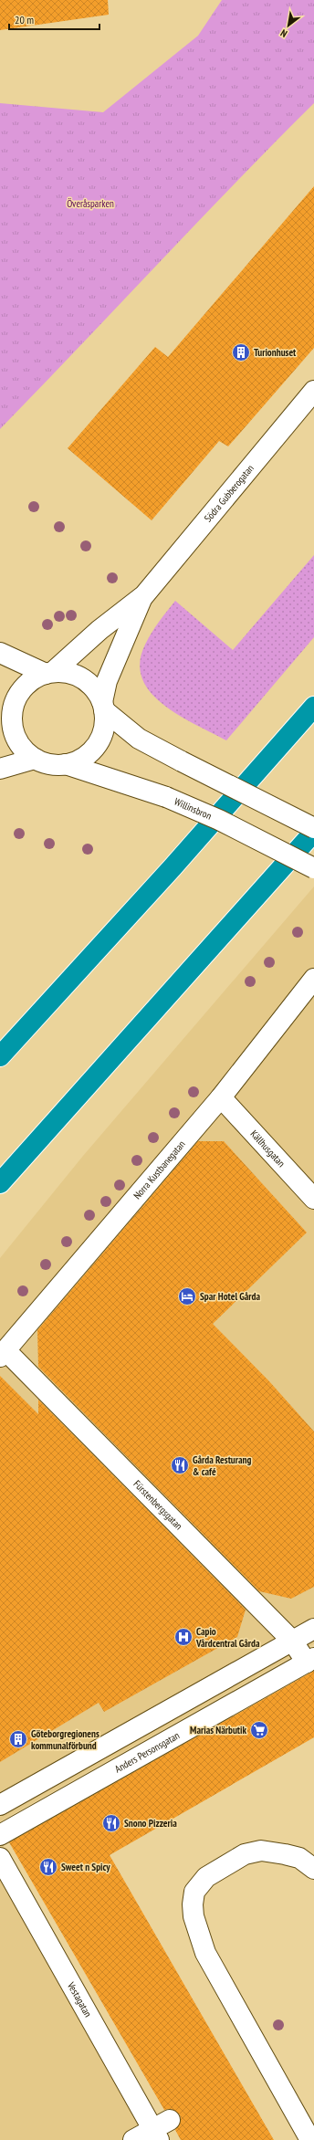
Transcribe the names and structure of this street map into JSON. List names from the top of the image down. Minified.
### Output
{"streets":{"street":["Södra Gubberogatan","Willinsbron","Källhusgatan","Norra Kustbanegatan","Fürstenbergsgatan","Anders Personsgatan","Vestagatan"]},"crossings":[["Södra Gubberogatan","Willinsbron"],["Källhusgatan","Norra Kustbanegatan"],["Norra Kustbanegatan","Fürstenbergsgatan"],["Fürstenbergsgatan","Anders Personsgatan"]],"parks":["Överåsparken"],"places":{"building":["Turionhuset","Göteborgregionens kommunalförbund"],"hotel":["Spar Hotel Gårda"],"restaurant":["Gårda Resturang & café","Snono Pizzeria","Sweet n Spicy"],"hospital":["Capio Vårdcentral Gårda"],"supermarket":["Marias Närbutik"]},"scale_bar":"20 m","north":"bottom left"}
